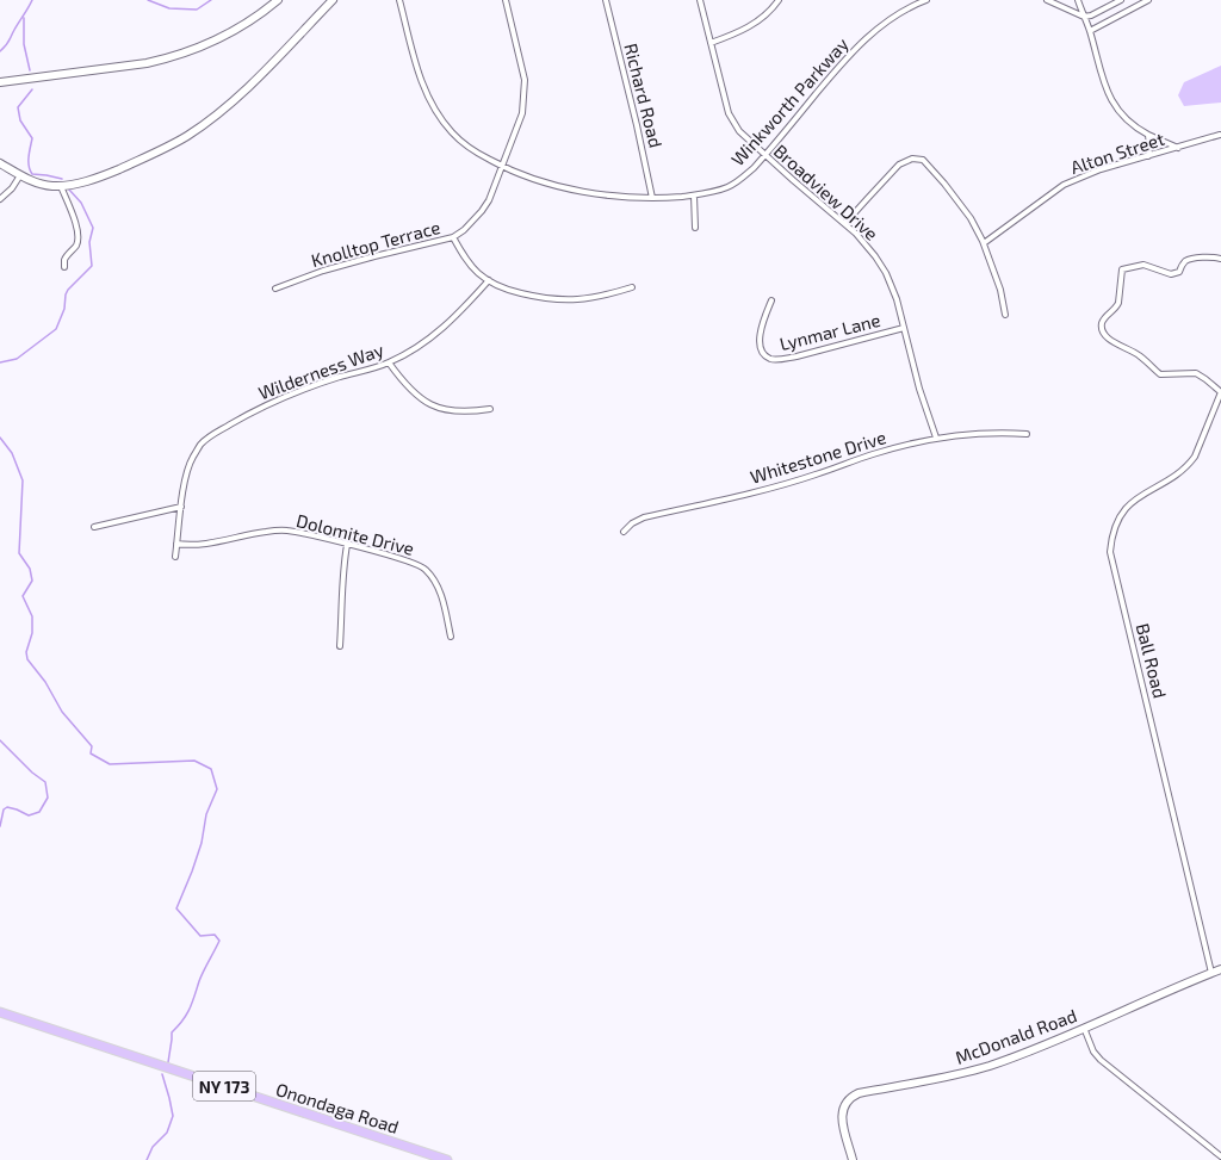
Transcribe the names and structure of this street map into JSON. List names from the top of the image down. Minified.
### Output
{"streets":{"main road":["NY 173","Onondaga Road"],"street":["Richard Road","Winkworth Parkway","Alton Street","Broadview Drive","Knolltop Terrace","Lynmar Lane","Wilderness Way","Whitestone Drive","Dolomite Drive","Ball Road","McDonald Road"]},"crossings":[["Richard Road","Winkworth Parkway"],["Winkworth Parkway","Broadview Drive"],["Winkworth Parkway","Knolltop Terrace"],["Broadview Drive","Lynmar Lane"],["Broadview Drive","Whitestone Drive"],["Wilderness Way","Dolomite Drive"],["Ball Road","McDonald Road"]]}
